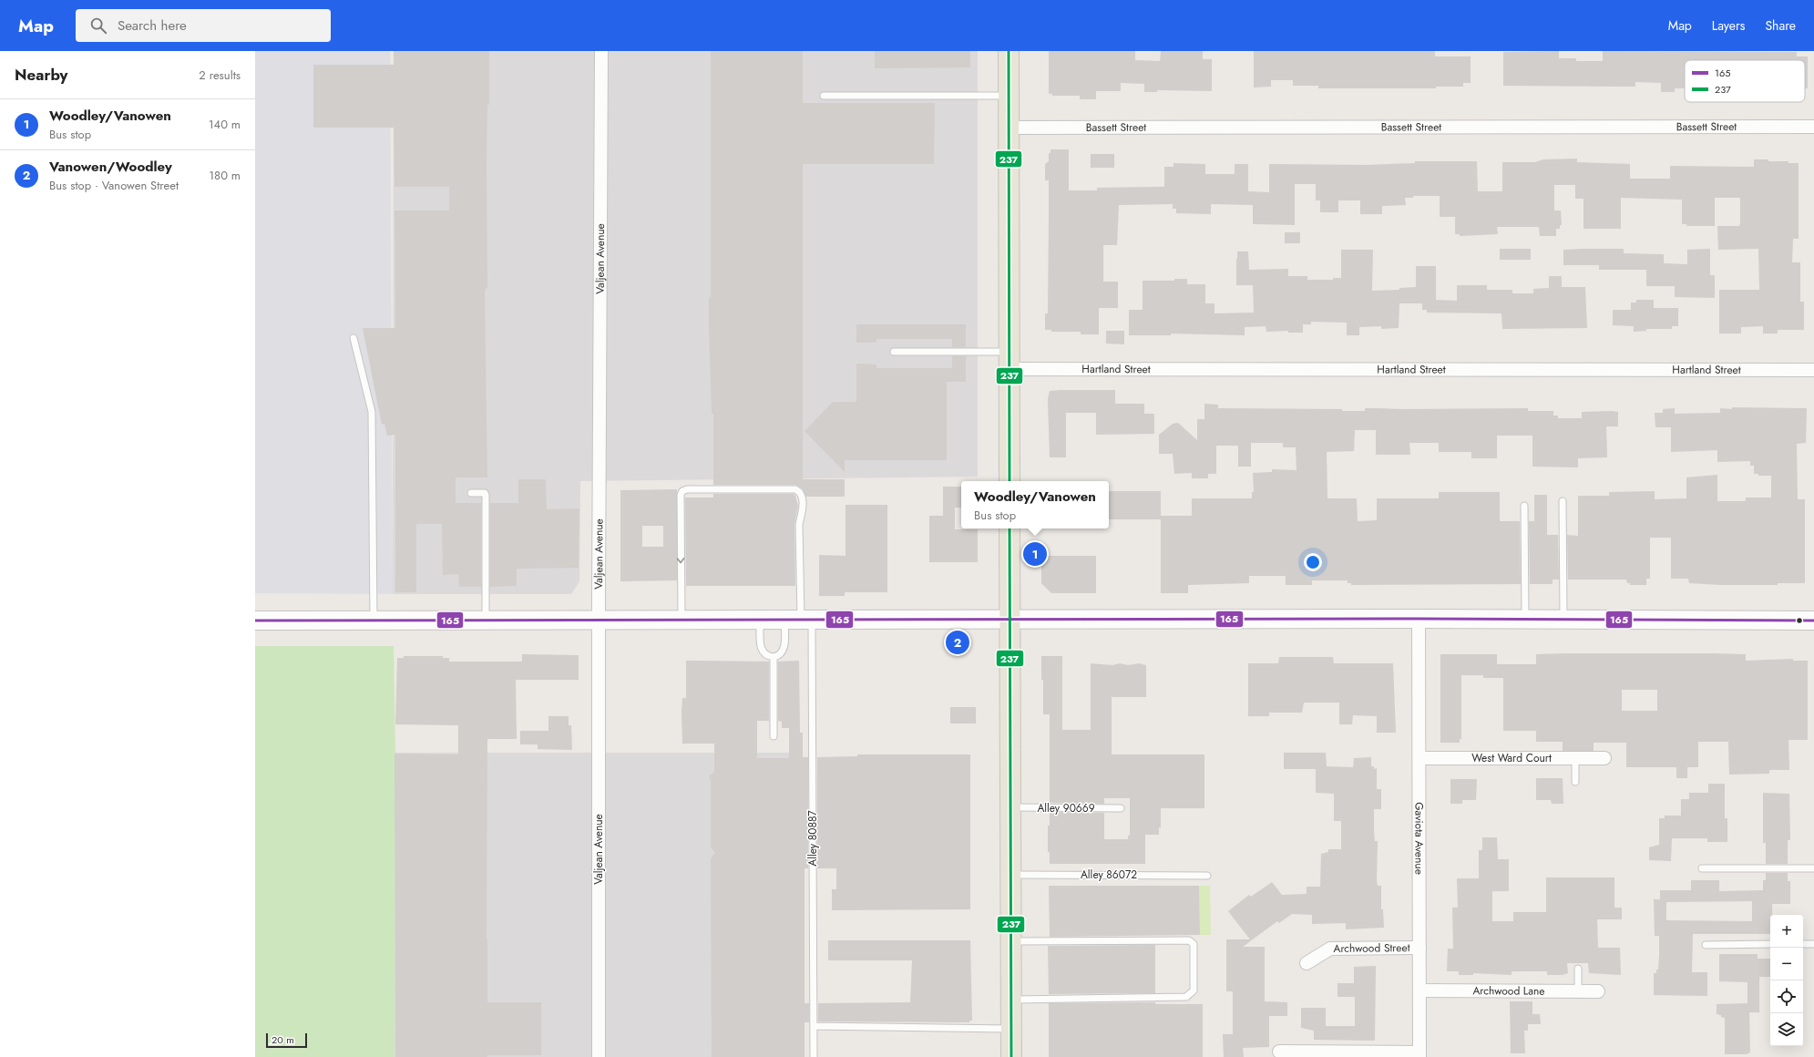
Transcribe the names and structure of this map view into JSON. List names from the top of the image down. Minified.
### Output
{"streets":{"street":["Bassett Street","Valjean Avenue","Hartland Street","West Ward Court","Gaviota Avenue","Archwood Street","Archwood Lane"],"lane":["Alley 90669","Alley 80887","Alley 86072"]},"crossings":[["West Ward Court","Gaviota Avenue"],["Gaviota Avenue","Archwood Street"],["Gaviota Avenue","Archwood Lane"]],"lines":["transit line 237","transit line 165"],"legend":["165","237"],"scale_bar":"20 m","page":{"header":"Map","search":"Search here","nav":["Map","Layers","Share"],"heading":["Nearby","2 results"],"list":[{"mark":"1","name":"Woodley/Vanowen","note":"Bus stop","value":"140 m"},{"mark":"2","name":"Vanowen/Woodley","note":"Bus stop · Vanowen Street","value":"180 m"}],"popup":["Woodley/Vanowen","Bus stop"],"pins":["1","2"],"map_buttons":["+","−"],"scale":"20 m"}}
